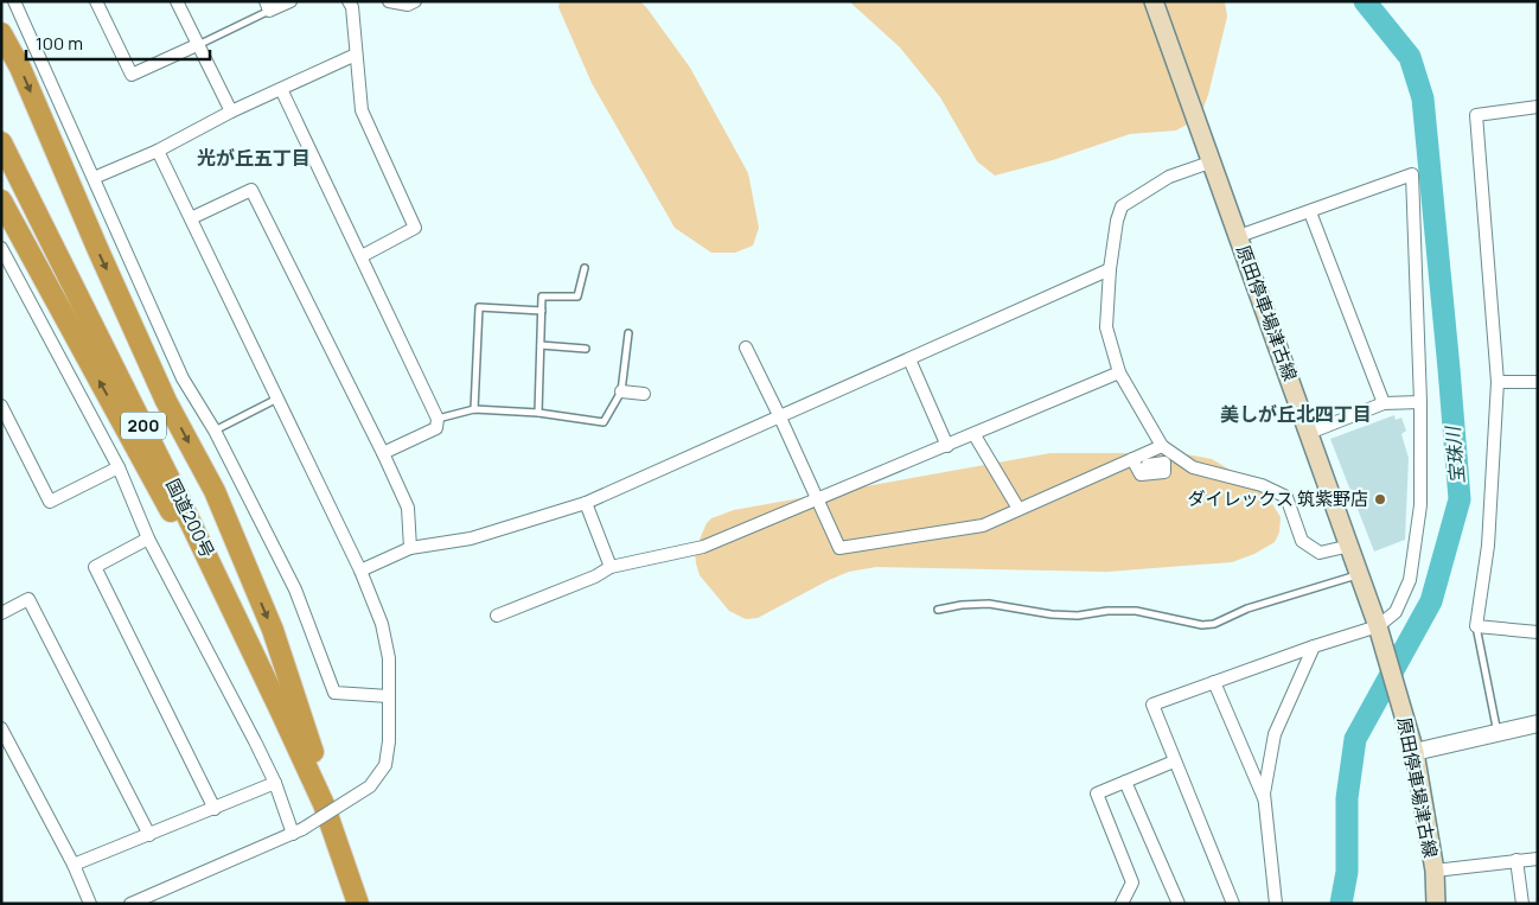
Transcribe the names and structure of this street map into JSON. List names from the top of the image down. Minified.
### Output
{"streets":{"highway":["200","国道200号"],"main road":["原田停車場津古線"]},"districts":["光が丘五丁目","美しが丘北四丁目"],"water":["宝珠川"],"places":["ダイレックス 筑紫野店"],"scale_bar":"100 m"}
